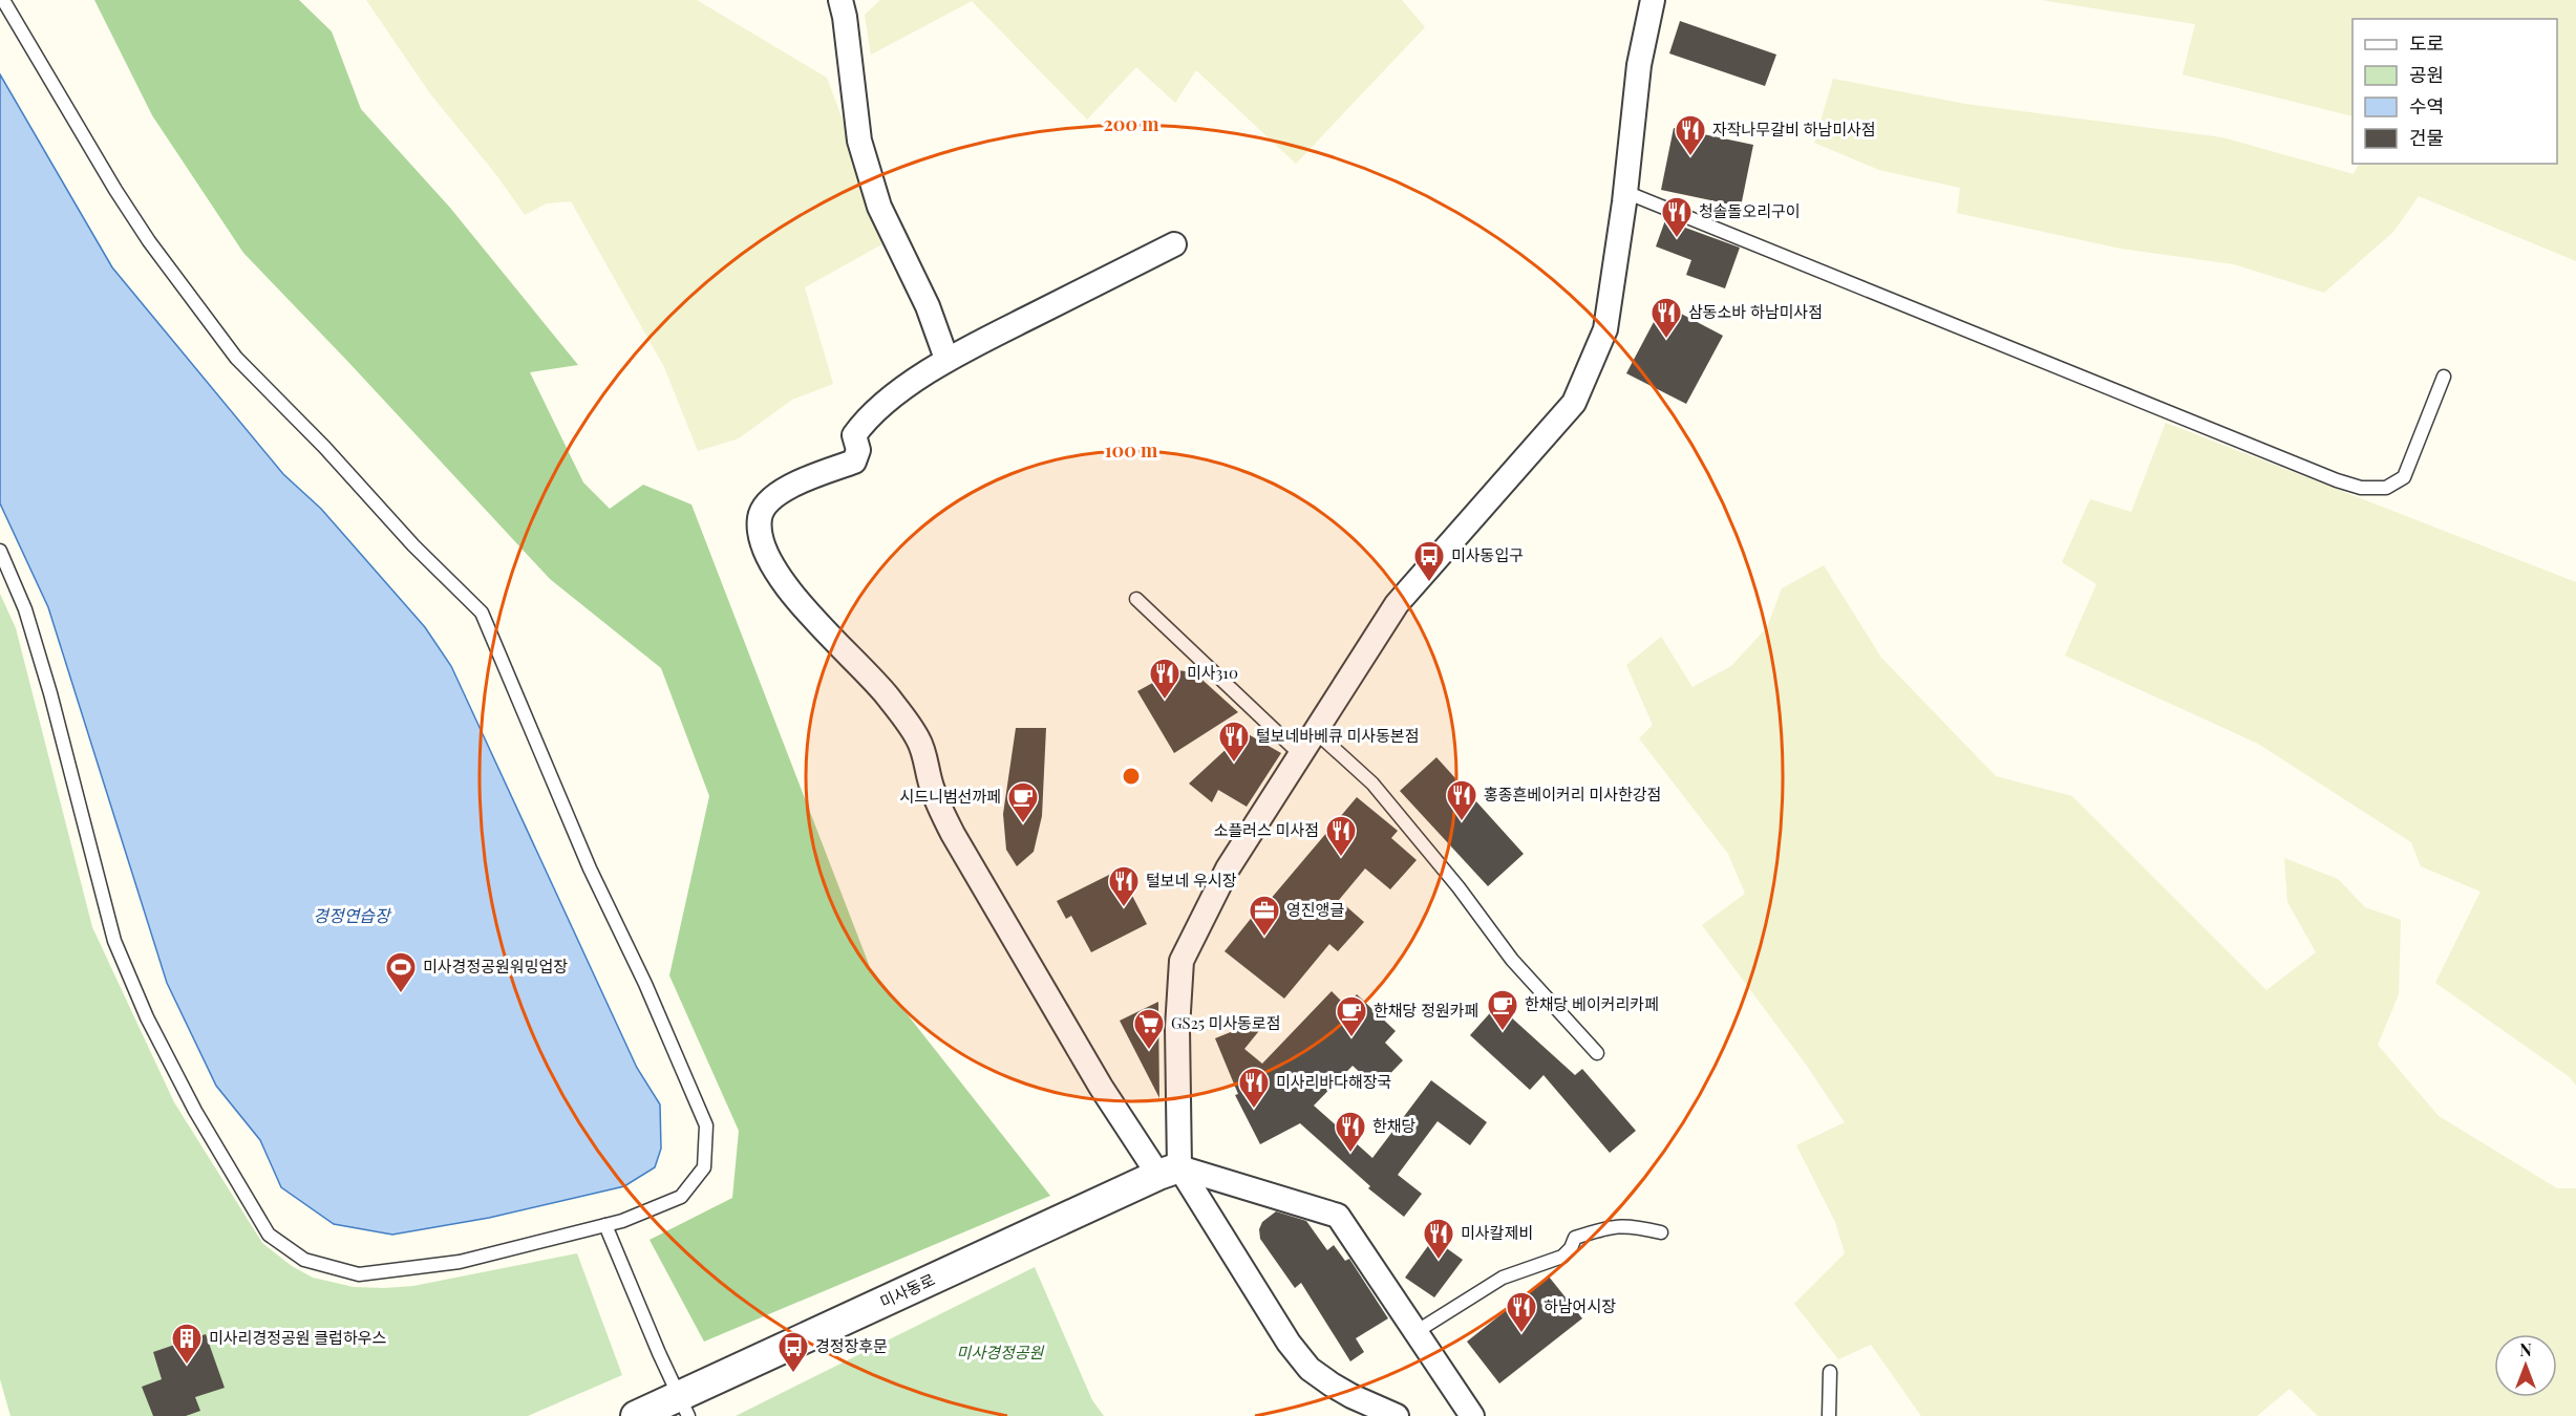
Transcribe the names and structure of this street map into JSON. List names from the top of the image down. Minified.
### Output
{"streets":{"street":["미사동로"]},"water":["경정연습장"],"parks":["미사경정공원"],"places":{"restaurant":["자작나무갈비 하남미사점","청솔돌오리구이","삼동소바 하남미사점","미사310","털보네바베큐 미사동본점","홍종흔베이커리 미사한강점","소플러스 미사점","털보네 우시장","미사리바다해장국","한채당","미사칼제비","하남어시장"],"bus stop":["미사동입구","경정장후문"],"cafe":["시드니범선까페","한채당 베이커리카페","한채당 정원카페"],"office":["영진앵글"],"sports":["미사경정공원워밍업장"],"supermarket":["GS25 미사동로점"],"building":["미사리경정공원 클럽하우스"]},"legend":["도로","공원","수역","건물"],"north":"top","rings":["200 m","100 m"]}
